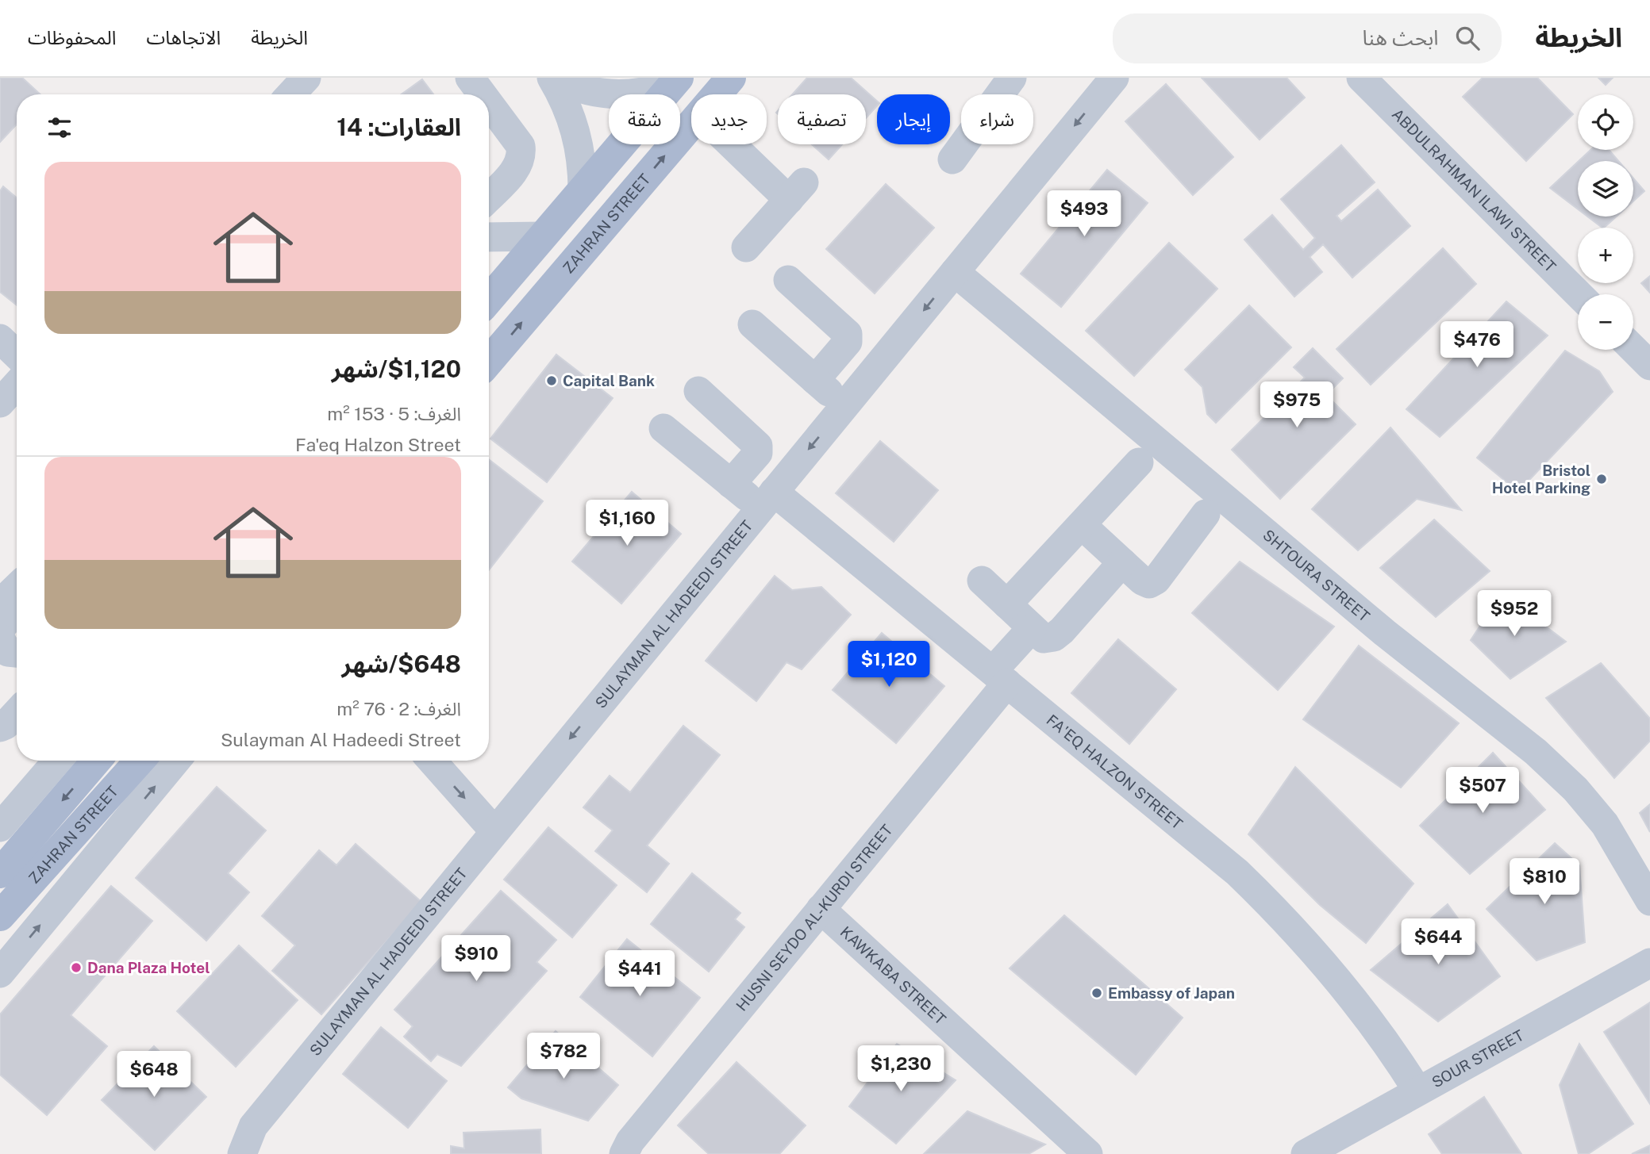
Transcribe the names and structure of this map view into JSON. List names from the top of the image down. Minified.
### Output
{"streets":{"main road":["ZAHRAN STREET"],"street":["ABDULRAHMAN ILAWI STREET","SHTOURA STREET","SULAYMAN AL HADEEDI STREET","FA'EQ HALZON STREET","HUSNI SEYDO AL-KURDI STREET","KAWKABA STREET","SOUR STREET"]},"crossings":[["SHTOURA STREET","SULAYMAN AL HADEEDI STREET"],["SULAYMAN AL HADEEDI STREET","FA'EQ HALZON STREET"],["FA'EQ HALZON STREET","HUSNI SEYDO AL-KURDI STREET"],["FA'EQ HALZON STREET","SOUR STREET"],["HUSNI SEYDO AL-KURDI STREET","KAWKABA STREET"]],"one_way":["SULAYMAN AL HADEEDI STREET"],"places":["Capital Bank","Bristol Hotel Parking","Dana Plaza Hotel","Embassy of Japan"],"page":{"header":"الخريطة","search":"ابحث هنا","nav":["الخريطة","الاتجاهات","المحفوظات"],"map_buttons":["+","−"],"chip":["شراء","إيجار","تصفية","جديد","شقة"],"heading":"العقارات: 14","list":[{"name":"$1,120/شهر","note":"الغرف: 5 · 153 m² · Fa'eq Halzon Street"},{"name":"$648/شهر","note":"الغرف: 2 · 76 m² · Sulayman Al Hadeedi Street"}],"price":["$493","$476","$975","$1,160","$952","$1,120","$507","$810","$644","$910","$441","$782","$1,230","$648"]}}
